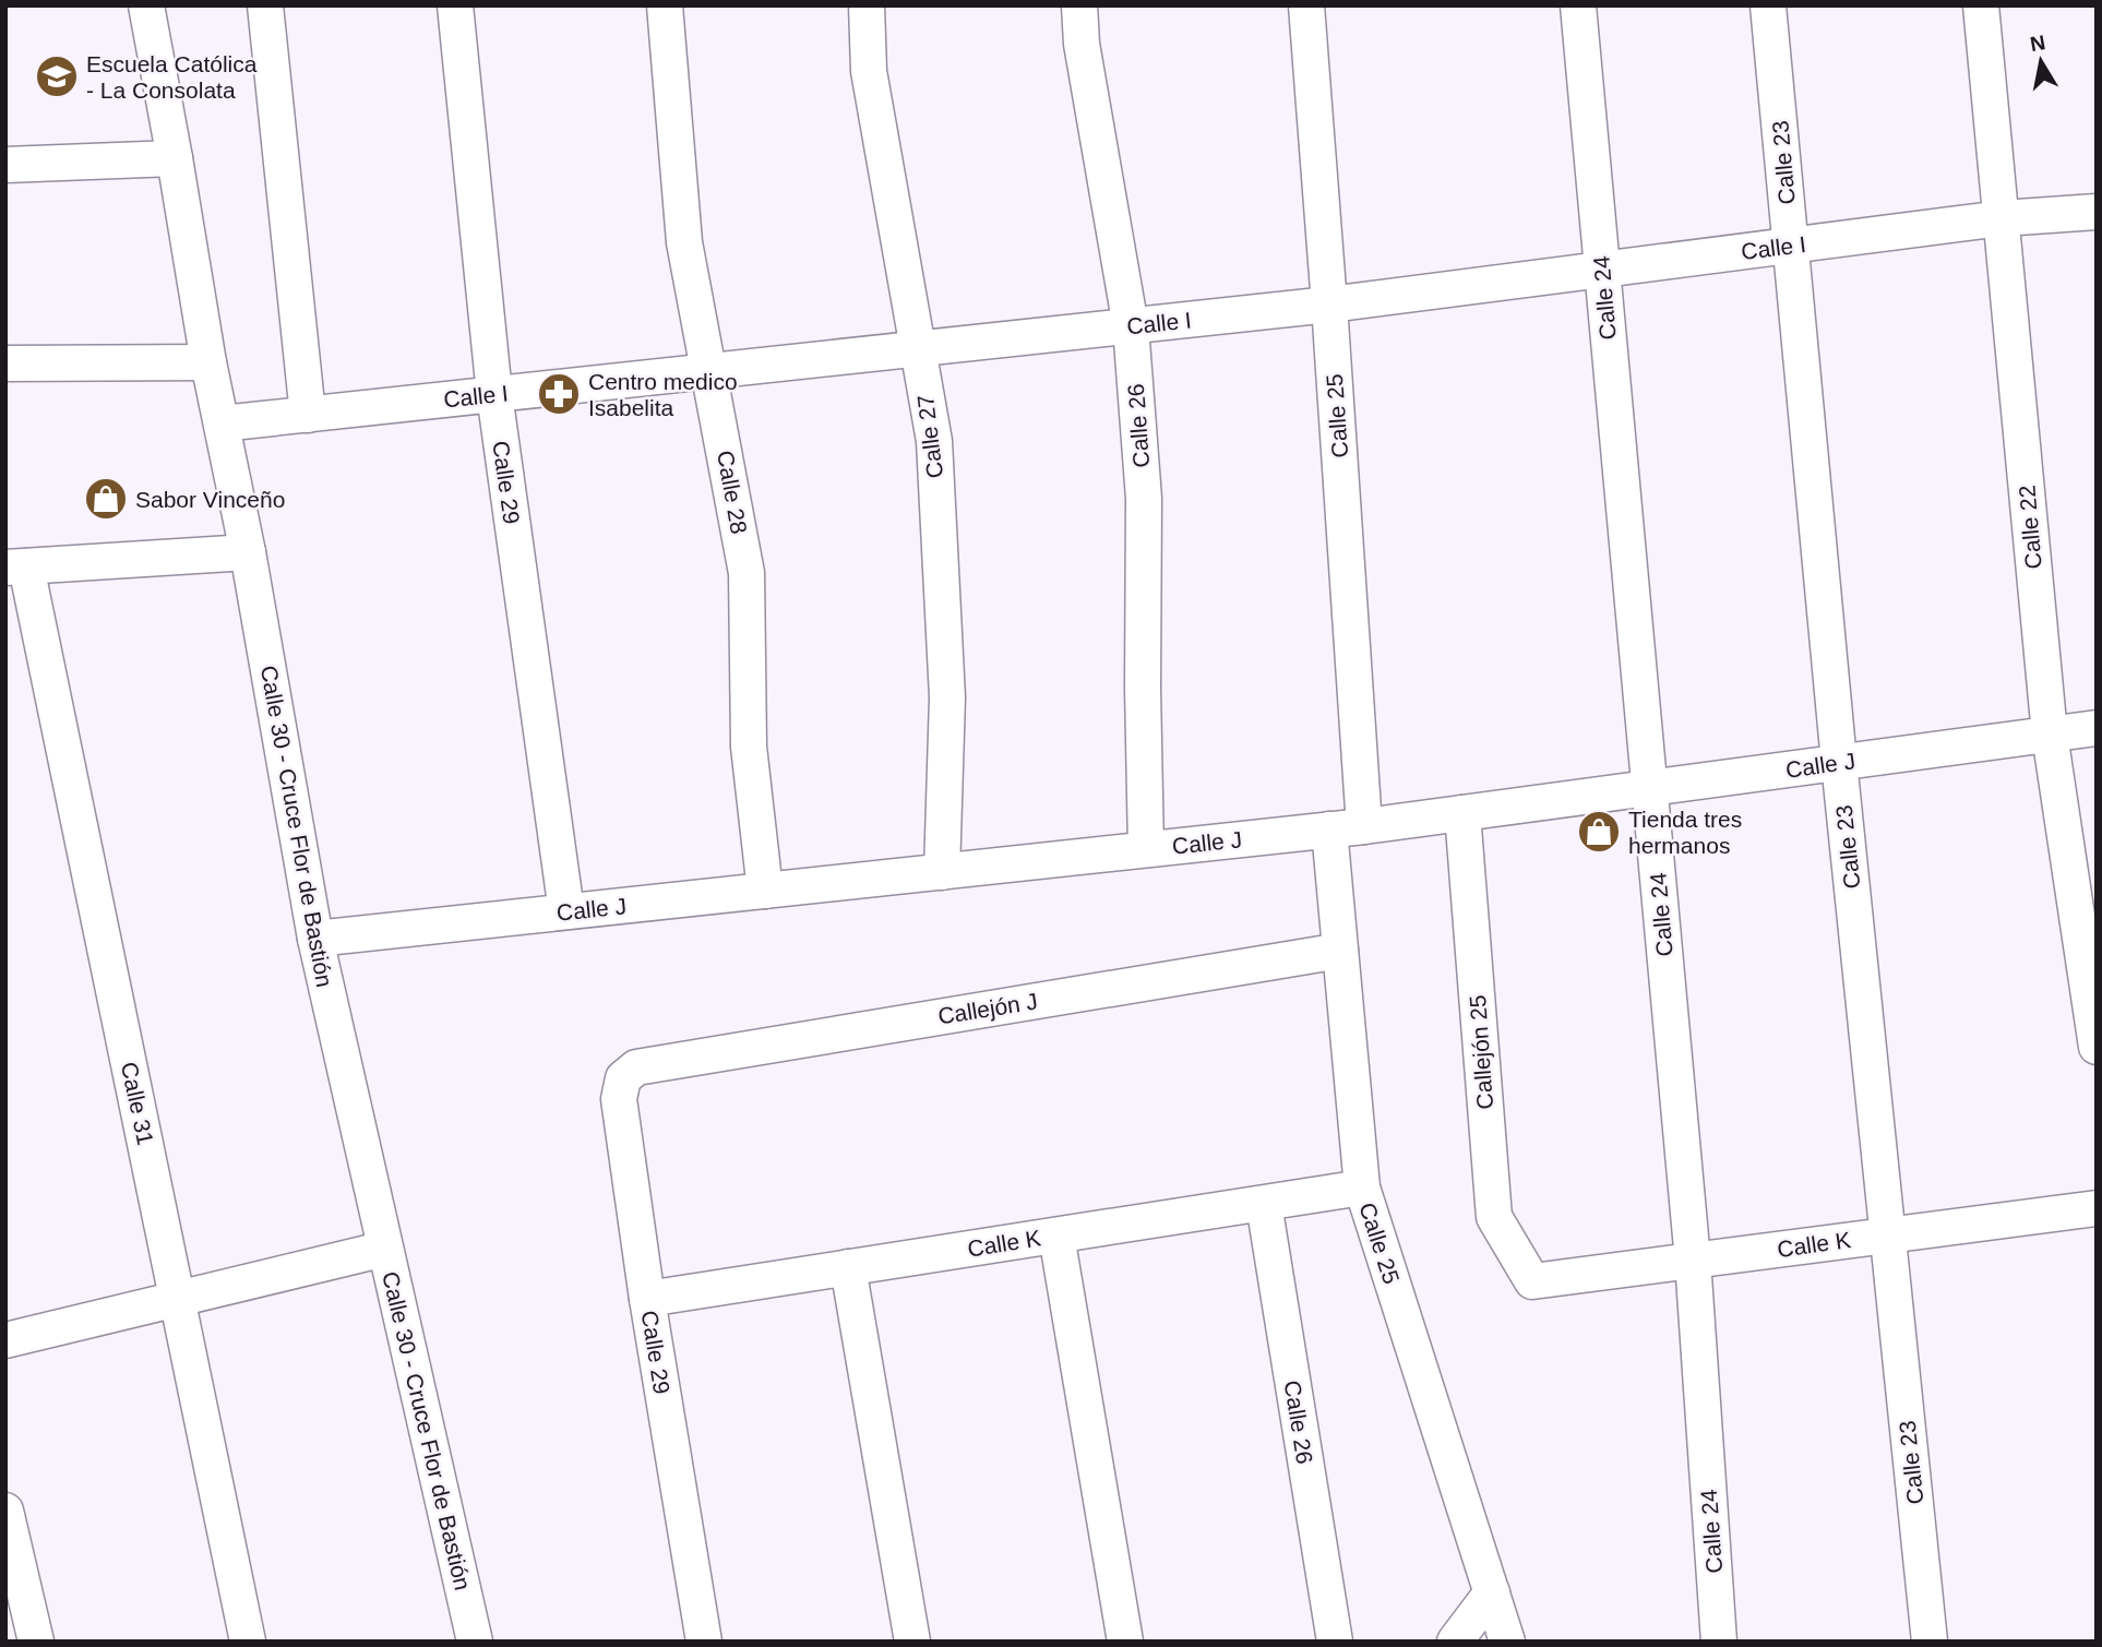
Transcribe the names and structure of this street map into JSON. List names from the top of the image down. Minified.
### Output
{"streets":{"street":["Calle 23","Calle I","Calle 24","Calle 25","Calle 26","Calle 27","Calle 29","Calle 28","Calle 22","Calle J","Calle 30 - Cruce Flor de Bastión","Callejón J","Callejón 25","Calle 31","Calle K"]},"crossings":[["Calle 23","Calle I"],["Calle 23","Calle J"],["Calle 23","Calle K"],["Calle I","Calle 24"],["Calle I","Calle 25"],["Calle I","Calle 26"],["Calle I","Calle 27"],["Calle I","Calle 29"],["Calle I","Calle 28"],["Calle I","Calle 22"],["Calle I","Calle 30 - Cruce Flor de Bastión"],["Calle 24","Calle J"],["Calle 24","Calle K"],["Calle 25","Calle J"],["Calle 25","Callejón J"],["Calle 25","Calle K"],["Calle 26","Calle J"],["Calle 26","Calle K"],["Calle 27","Calle J"],["Calle 29","Calle J"],["Calle 29","Callejón J"],["Calle 29","Calle K"],["Calle 28","Calle J"],["Calle 22","Calle J"],["Calle J","Calle 30 - Cruce Flor de Bastión"],["Calle J","Callejón 25"],["Callejón 25","Calle K"]],"places":{"school or university":["Escuela Católica - La Consolata"],"pharmacy":["Centro medico Isabelita"],"shop":["Sabor Vinceño","Tienda tres hermanos"]},"north":"top"}
